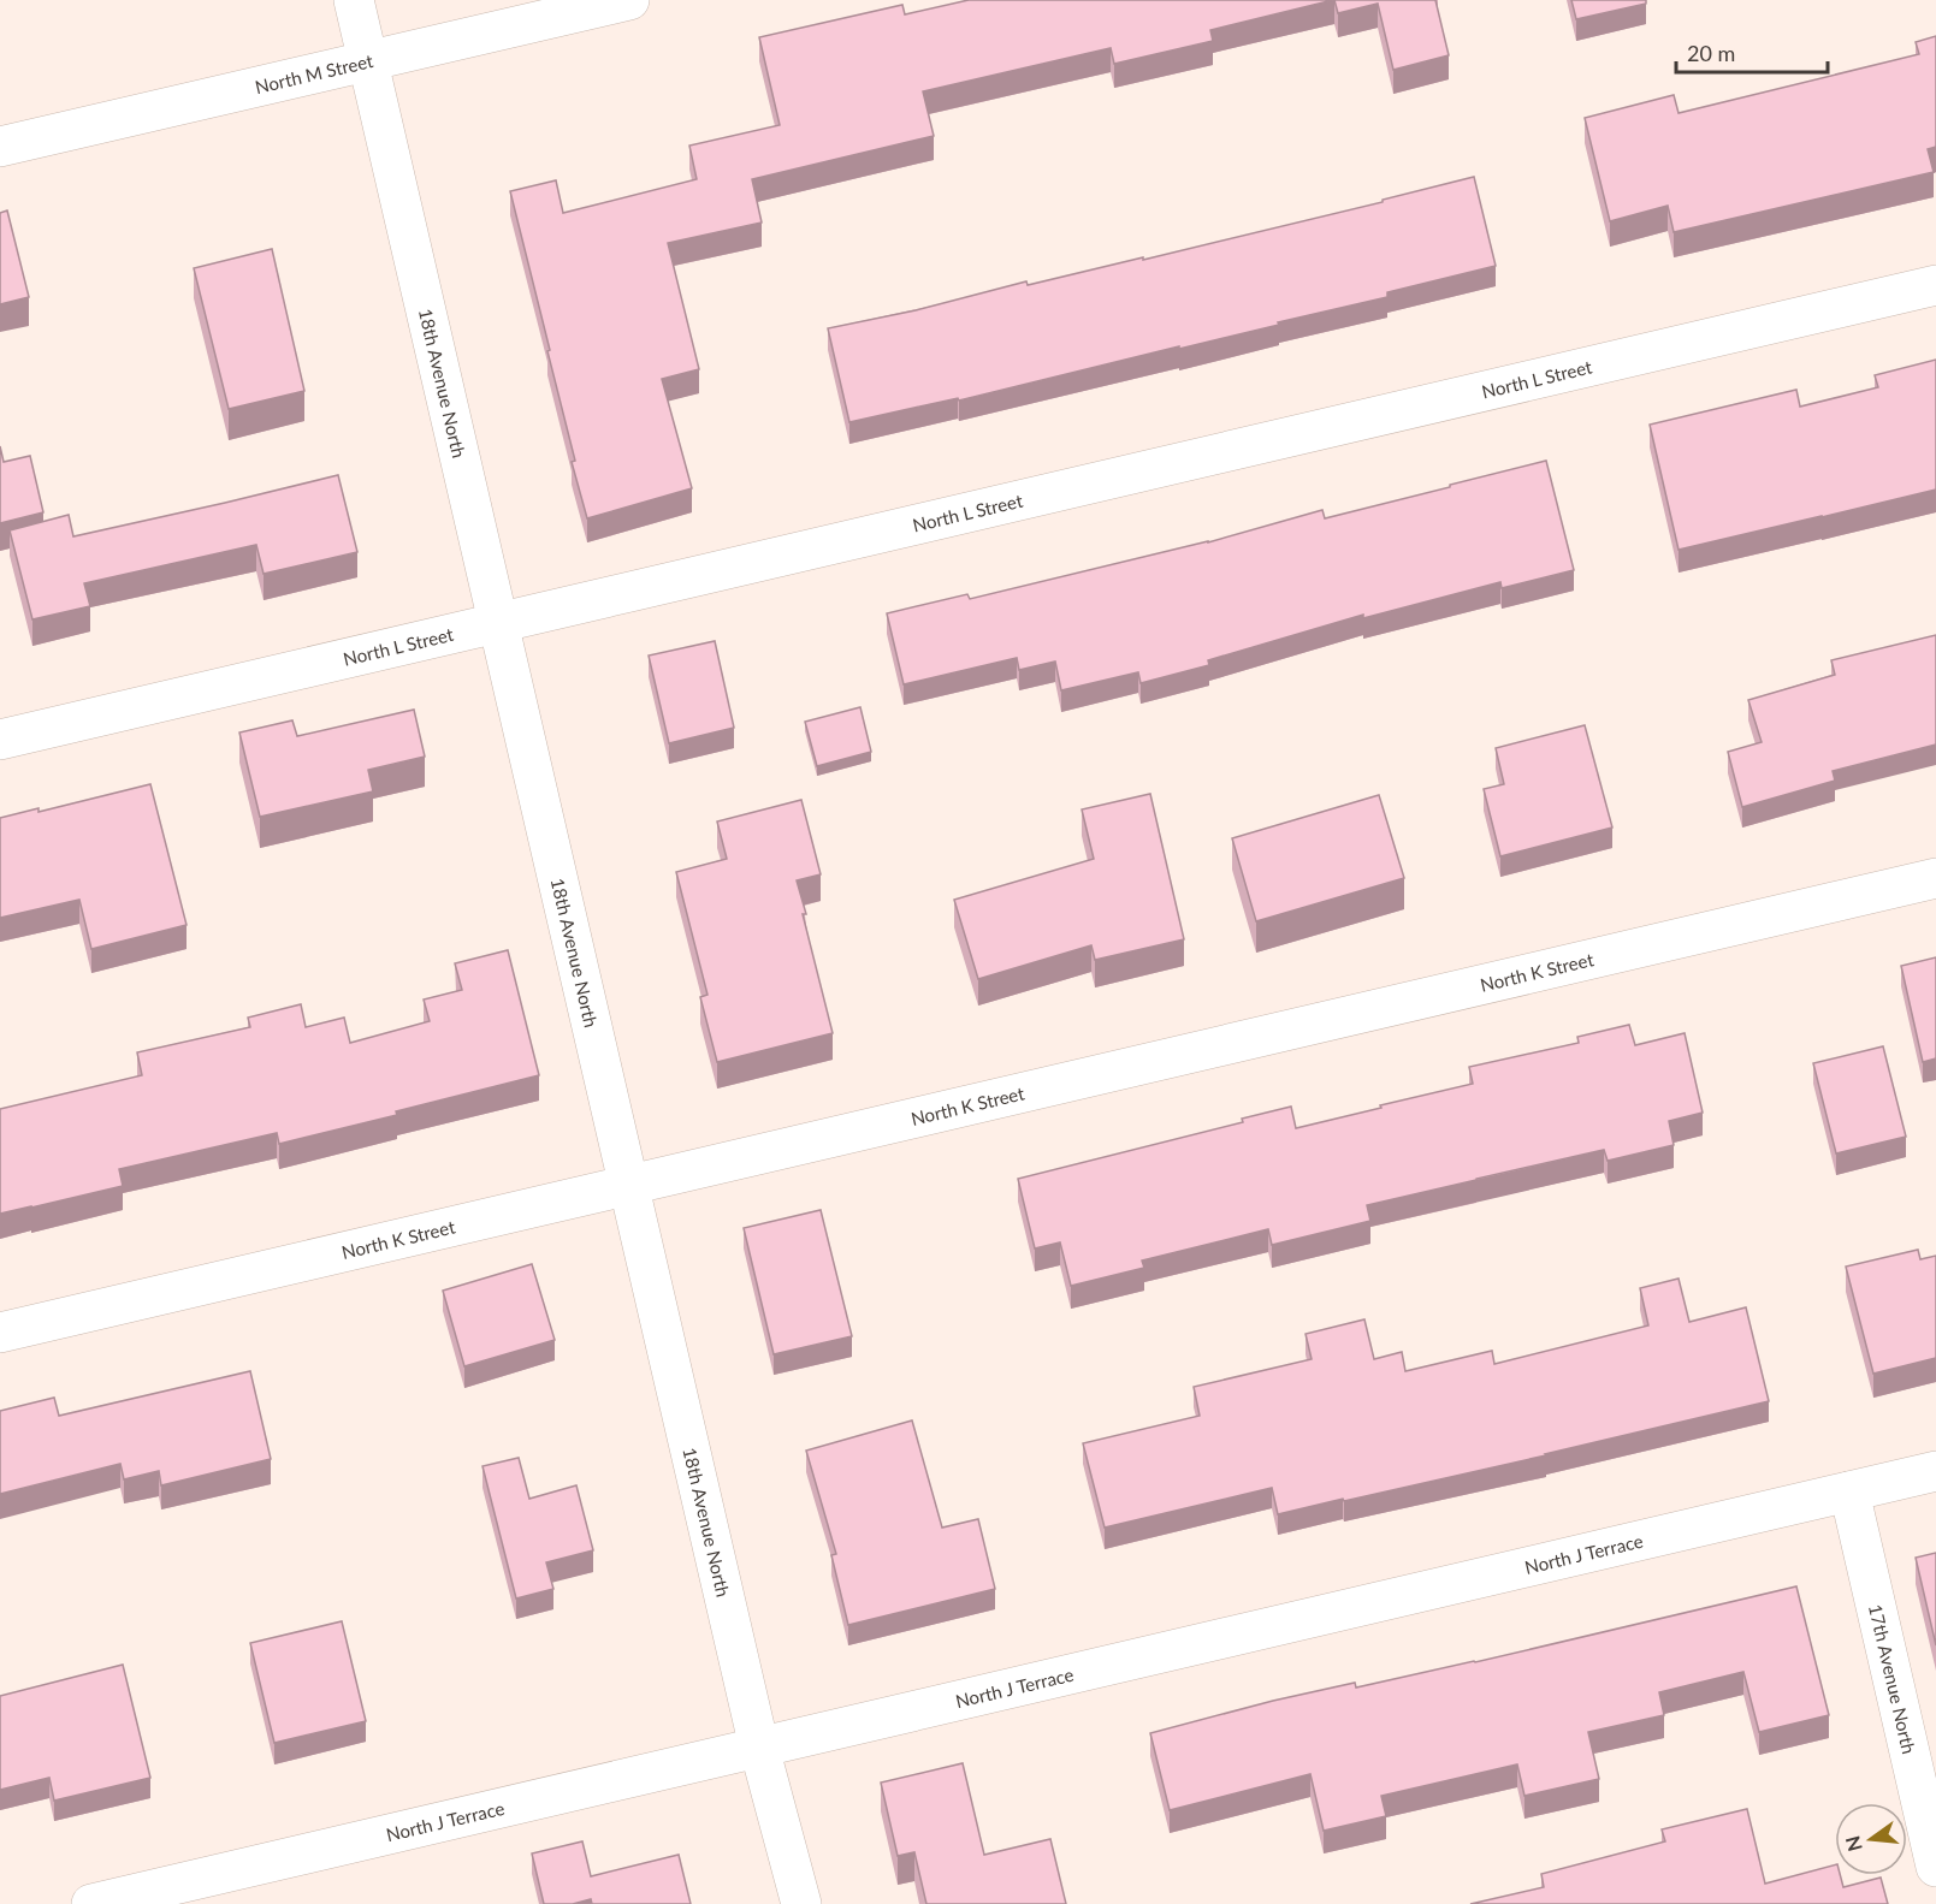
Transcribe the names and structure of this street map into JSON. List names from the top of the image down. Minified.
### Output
{"streets":{"street":["North M Street","North L Street","18th Avenue North","North K Street","North J Terrace","17th Avenue North"]},"crossings":[["North M Street","18th Avenue North"],["North L Street","18th Avenue North"],["18th Avenue North","North K Street"],["18th Avenue North","North J Terrace"],["North J Terrace","17th Avenue North"]],"scale_bar":"20 m","north":"left"}
